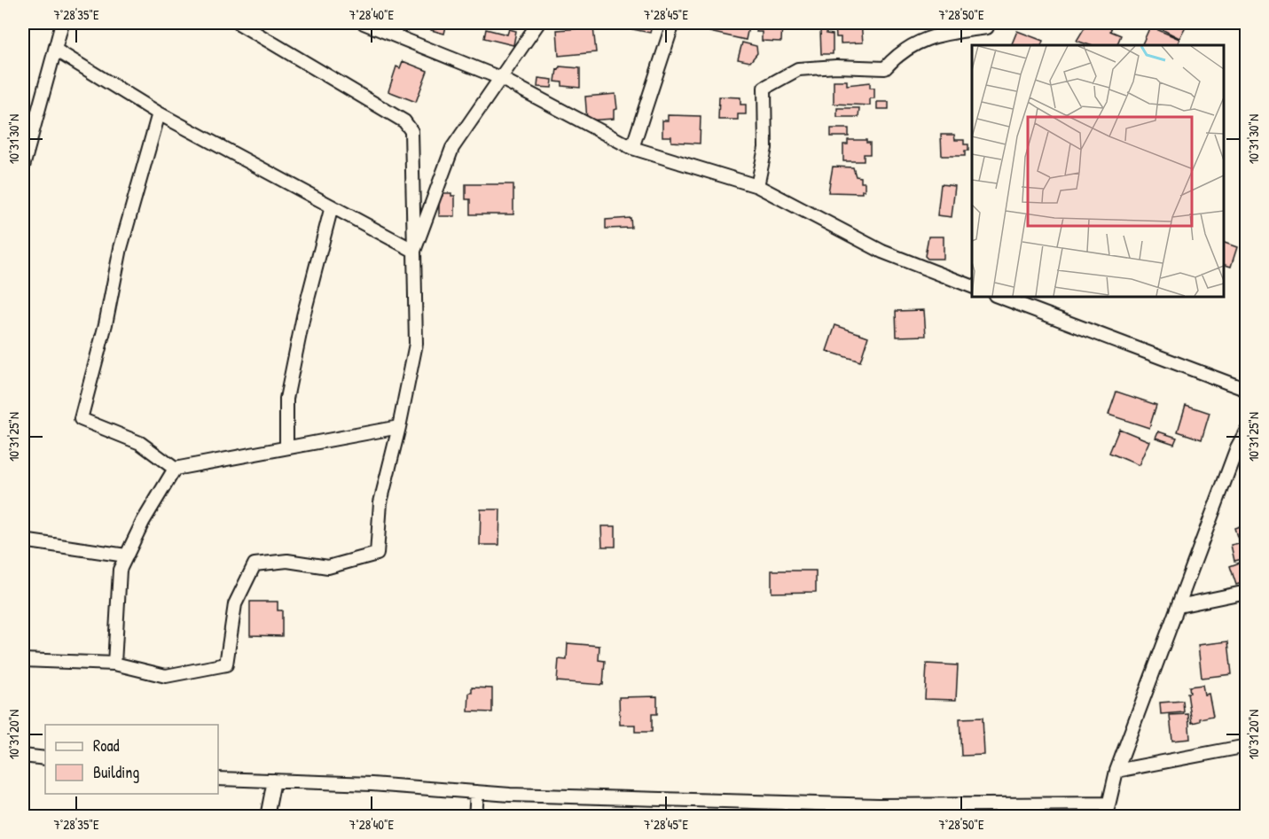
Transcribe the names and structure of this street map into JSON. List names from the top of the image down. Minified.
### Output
{"legend":["Road","Building"],"coordinates":["7°28'35\"E","7°28'40\"E","7°28'45\"E","7°28'50\"E","10°31'30\"N","10°31'25\"N","10°31'20\"N"]}
